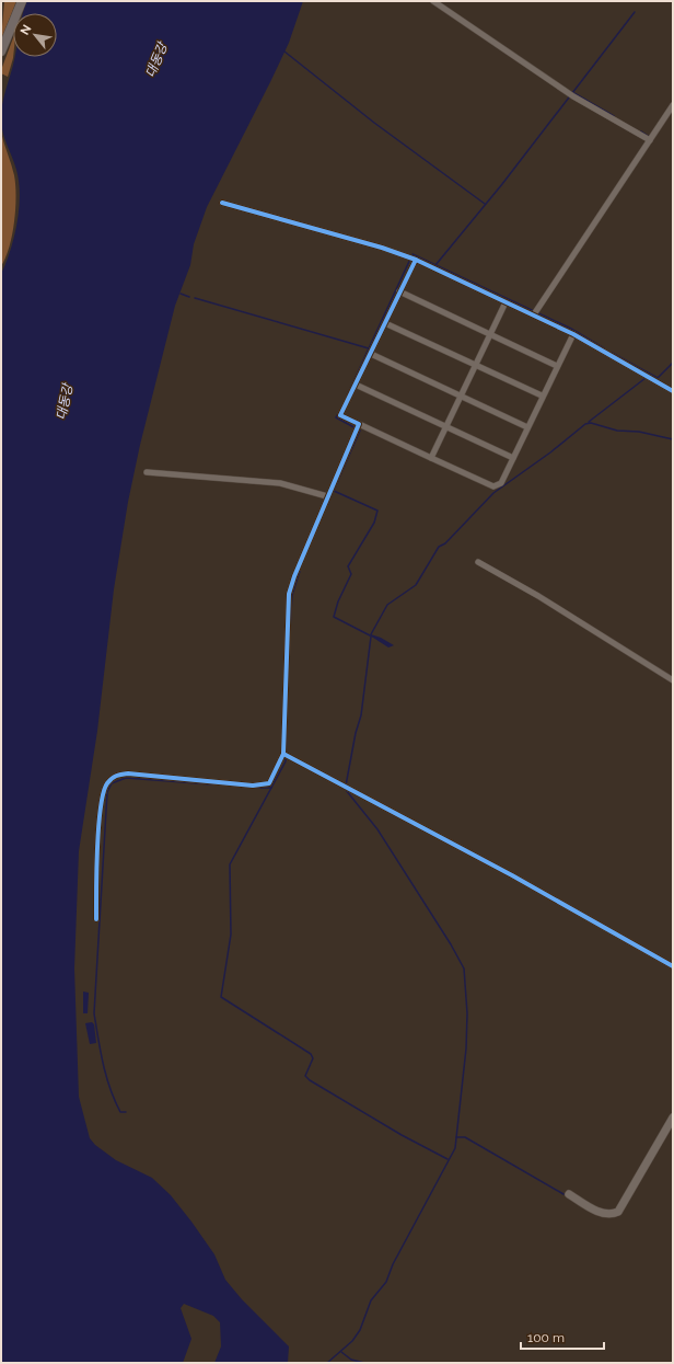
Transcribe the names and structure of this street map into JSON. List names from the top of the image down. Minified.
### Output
{"water":["대동강"],"scale_bar":"100 m","north":"top left"}
